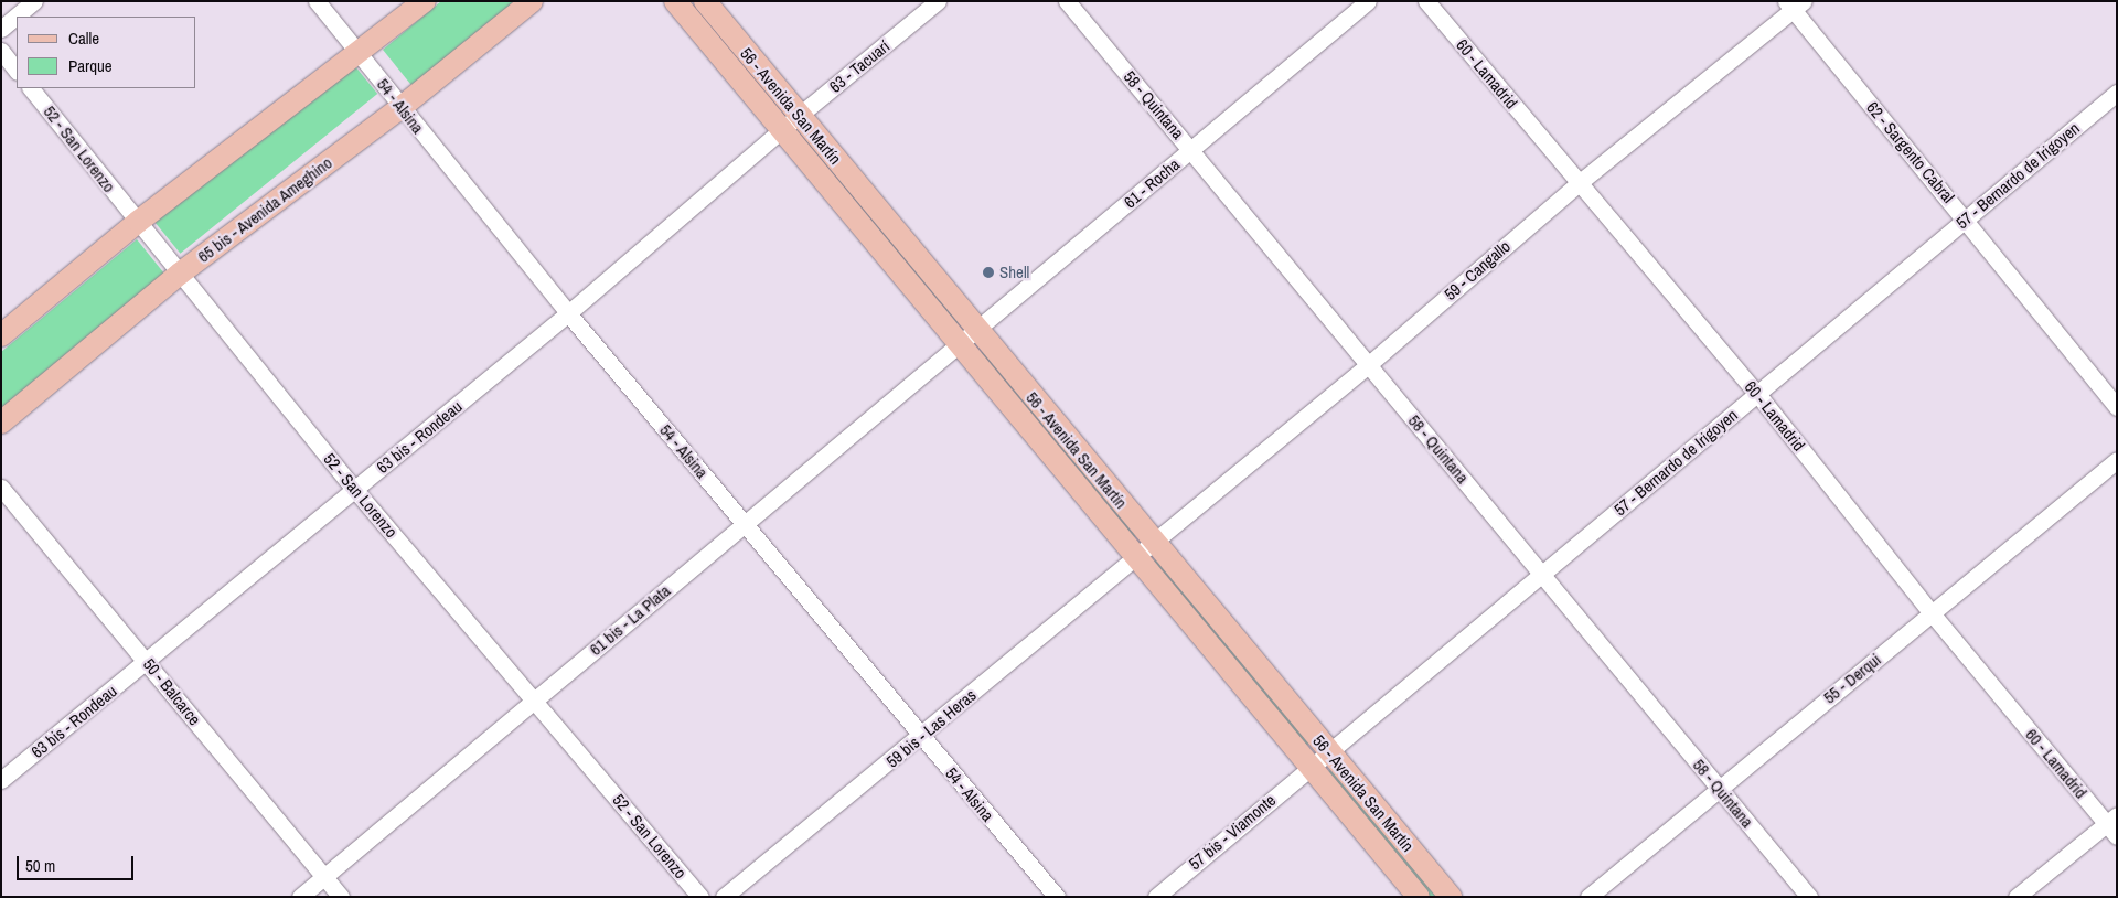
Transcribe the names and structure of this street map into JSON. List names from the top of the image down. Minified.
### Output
{"streets":{"main road":["56 - Avenida San Martín","65 bis - Avenida Ameghino"],"street":["63 - Tacuarí","60 - Lamadrid","58 - Quintana","54 - Alsina","52 - San Lorenzo","62 - Sargento Cabral","57 - Bernardo de Irigoyen","61 - Rocha","59 - Cangallo","63 bis - Rondeau","61 bis - La Plata","55 - Derqui","50 - Balcarce","59 bis - Las Heras","57 bis - Viamonte"]},"crossings":[["63 - Tacuarí","56 - Avenida San Martín"],["63 - Tacuarí","63 bis - Rondeau"],["60 - Lamadrid","57 - Bernardo de Irigoyen"],["60 - Lamadrid","59 - Cangallo"],["60 - Lamadrid","55 - Derqui"],["58 - Quintana","57 - Bernardo de Irigoyen"],["58 - Quintana","61 - Rocha"],["58 - Quintana","59 - Cangallo"],["58 - Quintana","55 - Derqui"],["54 - Alsina","65 bis - Avenida Ameghino"],["54 - Alsina","63 bis - Rondeau"],["54 - Alsina","61 bis - La Plata"],["54 - Alsina","59 bis - Las Heras"],["56 - Avenida San Martín","57 - Bernardo de Irigoyen"],["56 - Avenida San Martín","61 - Rocha"],["56 - Avenida San Martín","59 - Cangallo"],["56 - Avenida San Martín","63 bis - Rondeau"],["56 - Avenida San Martín","61 bis - La Plata"],["56 - Avenida San Martín","59 bis - Las Heras"],["56 - Avenida San Martín","57 bis - Viamonte"],["52 - San Lorenzo","65 bis - Avenida Ameghino"],["52 - San Lorenzo","63 bis - Rondeau"],["52 - San Lorenzo","61 bis - La Plata"],["62 - Sargento Cabral","57 - Bernardo de Irigoyen"],["62 - Sargento Cabral","59 - Cangallo"],["57 - Bernardo de Irigoyen","57 bis - Viamonte"],["61 - Rocha","61 bis - La Plata"],["59 - Cangallo","59 bis - Las Heras"],["63 bis - Rondeau","50 - Balcarce"],["61 bis - La Plata","50 - Balcarce"]],"places":["Shell"],"legend":["Calle","Parque"],"scale_bar":"50 m"}
